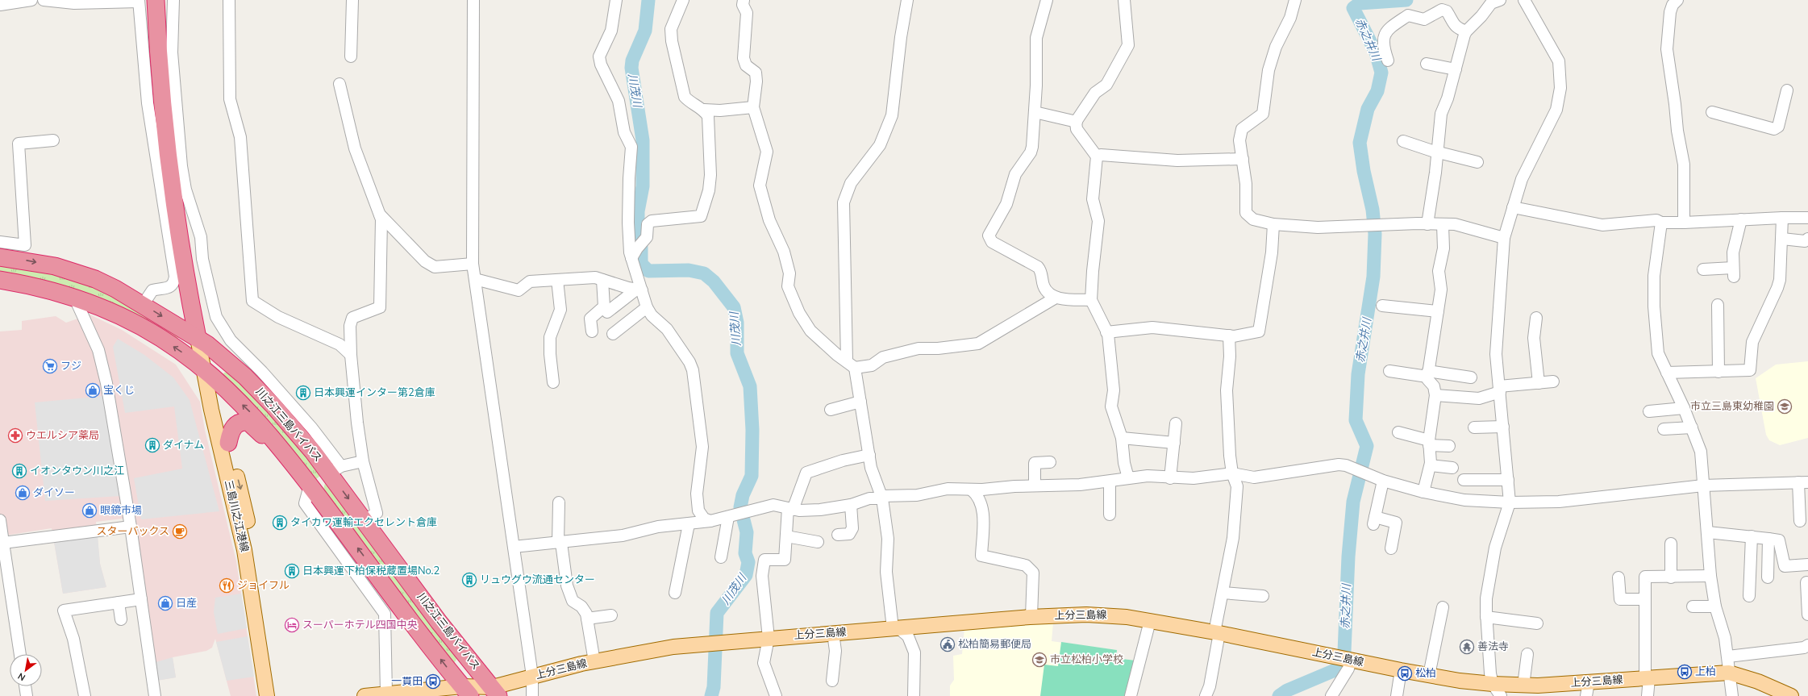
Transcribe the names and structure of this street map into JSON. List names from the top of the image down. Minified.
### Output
{"streets":{"highway":["川之江三島バイパス"],"main road":["三島川之江港線","上分三島線"]},"crossings":[["川之江三島バイパス","三島川之江港線"],["川之江三島バイパス","上分三島線"]],"water":["赤之井川","川茂川"],"places":{"supermarket":["フジ"],"shop":["宝くじ","ダイソー","眼鏡市場","日産"],"building":["日本興運インター第2倉庫","ダイナム","イオンタウン川之江","タイカワ運輸エクセレント倉庫","日本興運下柏保税蔵置場No.2","リュウグウ流通センター"],"school or university":["市立三島東幼稚園","市立松柏小学校"],"pharmacy":["ウエルシア薬局"],"cafe":["スターバックス"],"restaurant":["ジョイフル"],"hotel":["スーパーホテル四国中央"],"public building":["松柏簡易郵便局"],"temple":["善法寺"],"bus stop":["上柏","松柏","一貫田"]},"north":"bottom left"}
